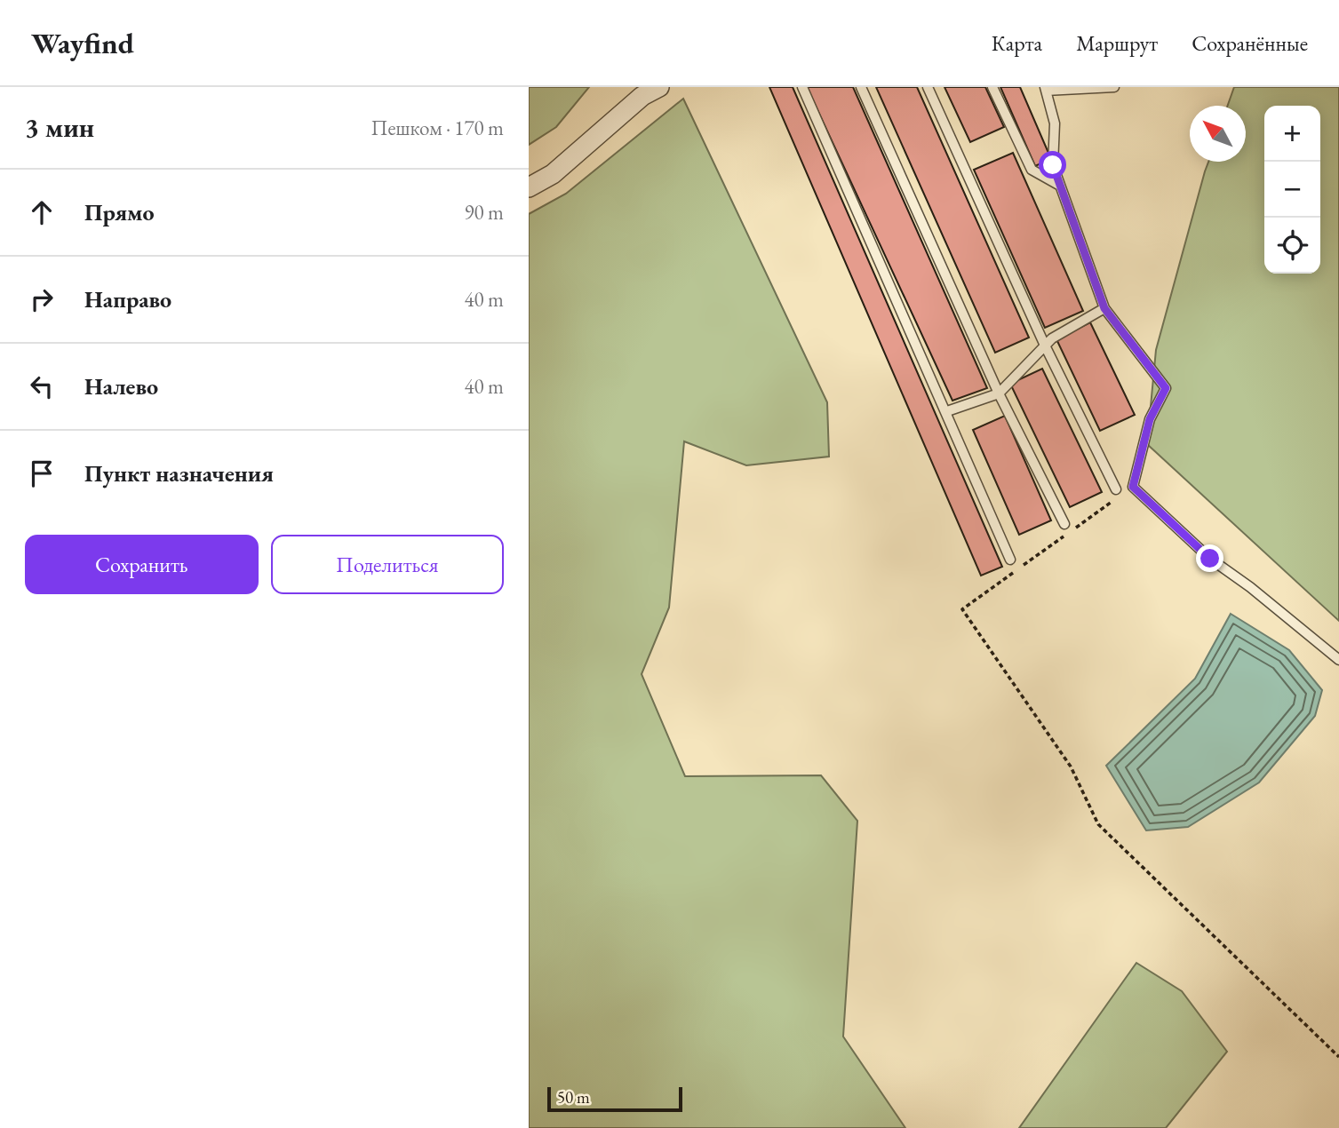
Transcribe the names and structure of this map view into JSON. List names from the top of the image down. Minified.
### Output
{"scale_bar":"50 m","north":"top left","page":{"header":"Wayfind","nav":["Карта","Маршрут","Сохранённые"],"heading":["3 мин","Пешком · 170 m"],"map_buttons":["+","−"],"list":[["Прямо","90 m"],["Направо","40 m"],["Налево","40 m"],"Пункт назначения"],"buttons":["Сохранить","Поделиться"],"scale":"50 m"}}
